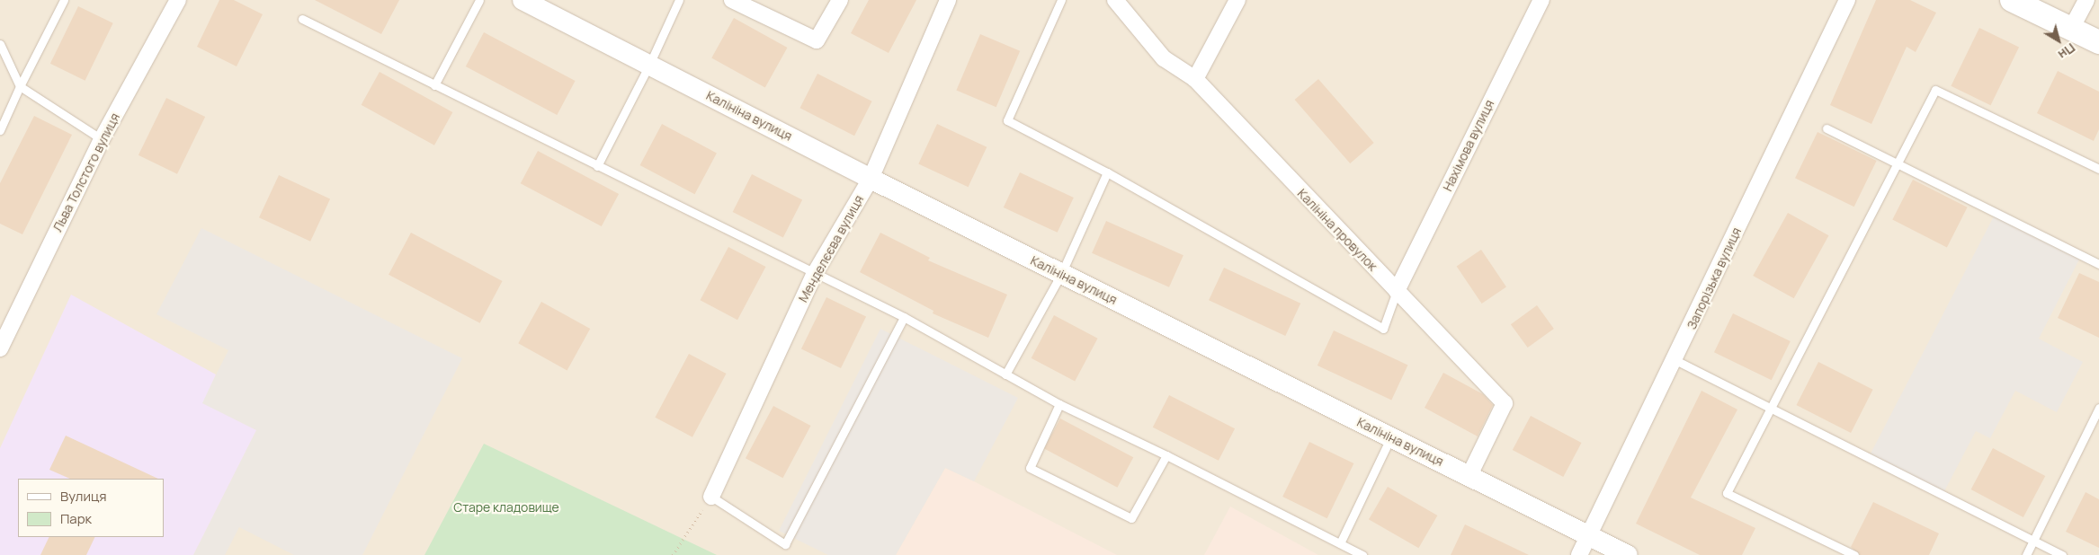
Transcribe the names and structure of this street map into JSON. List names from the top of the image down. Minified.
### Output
{"streets":{"street":["Калініна вулиця","Нахімова вулиця","Льва Толстого вулиця","Калініна провулок","Менделєєва вулиця","Запорізька вулиця"]},"crossings":[["Калініна вулиця","Калініна провулок"],["Калініна вулиця","Менделєєва вулиця"],["Калініна вулиця","Запорізька вулиця"],["Нахімова вулиця","Калініна провулок"]],"parks":["Старе кладовище"],"legend":["Вулиця","Парк"],"north":"bottom right"}
